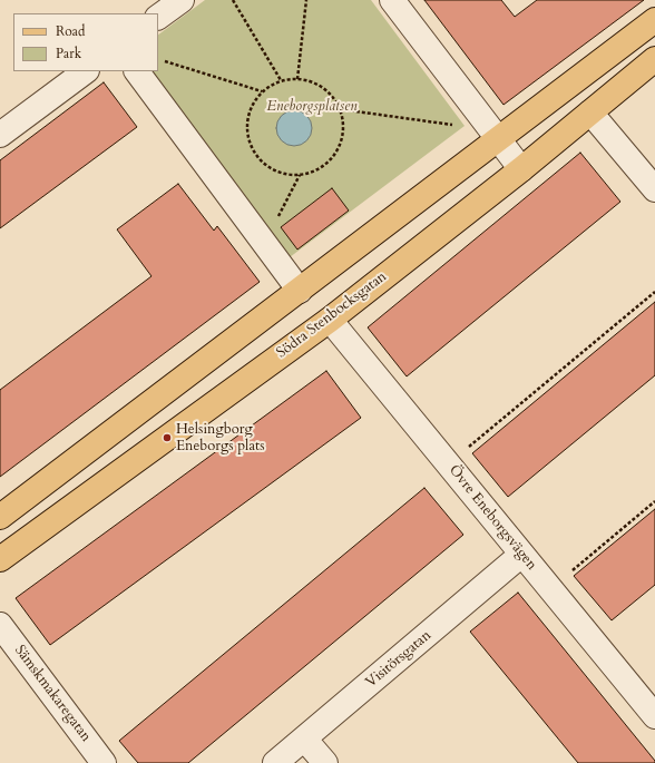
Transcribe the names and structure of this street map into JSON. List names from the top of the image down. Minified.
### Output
{"streets":{"main road":["Södra Stenbocksgatan"],"street":["Övre Eneborgsvägen","Visitörsgatan","Sämskmakaregatan"]},"crossings":[["Södra Stenbocksgatan","Övre Eneborgsvägen"],["Övre Eneborgsvägen","Visitörsgatan"]],"parks":["Eneborgsplatsen"],"places":["Helsingborg Eneborgs plats"],"legend":["Road","Park"]}
